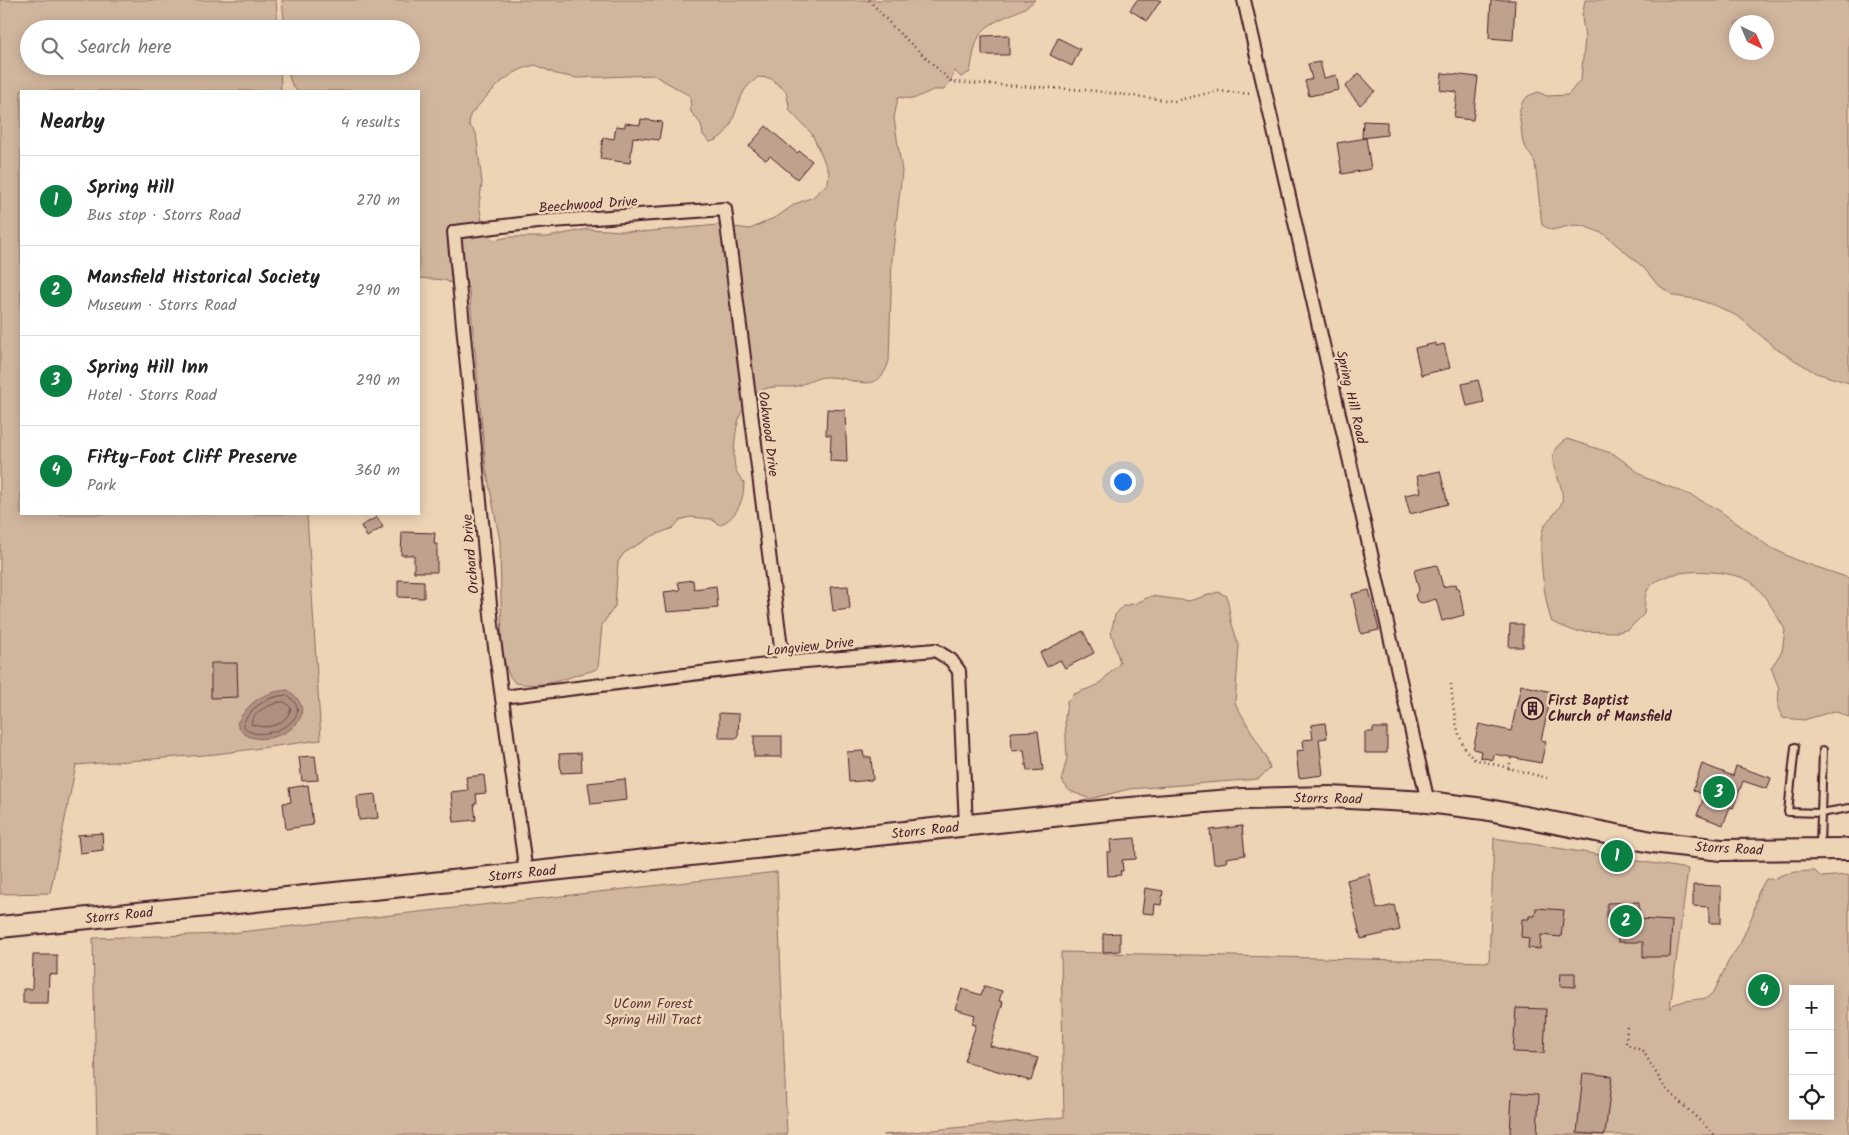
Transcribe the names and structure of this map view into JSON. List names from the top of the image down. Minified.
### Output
{"streets":{"main road":["Storrs Road"],"street":["Beechwood Drive","Spring Hill Road","Oakwood Drive","Orchard Drive","Longview Drive"]},"crossings":[["Beechwood Drive","Oakwood Drive"],["Beechwood Drive","Orchard Drive"],["Spring Hill Road","Storrs Road"],["Oakwood Drive","Longview Drive"],["Orchard Drive","Longview Drive"],["Orchard Drive","Storrs Road"],["Longview Drive","Storrs Road"]],"parks":["UConn Forest Spring Hill Tract"],"places":{"building":["First Baptist Church of Mansfield"]},"north":"bottom right","page":{"search":"Search here","heading":["Nearby","4 results"],"list":[{"mark":"1","name":"Spring Hill","note":"Bus stop · Storrs Road","value":"270 m"},{"mark":"2","name":"Mansfield Historical Society","note":"Museum · Storrs Road","value":"290 m"},{"mark":"3","name":"Spring Hill Inn","note":"Hotel · Storrs Road","value":"290 m"},{"mark":"4","name":"Fifty-Foot Cliff Preserve","note":"Park","value":"360 m"}],"pins":["3","1","2","4"],"map_buttons":["+","−"]}}
